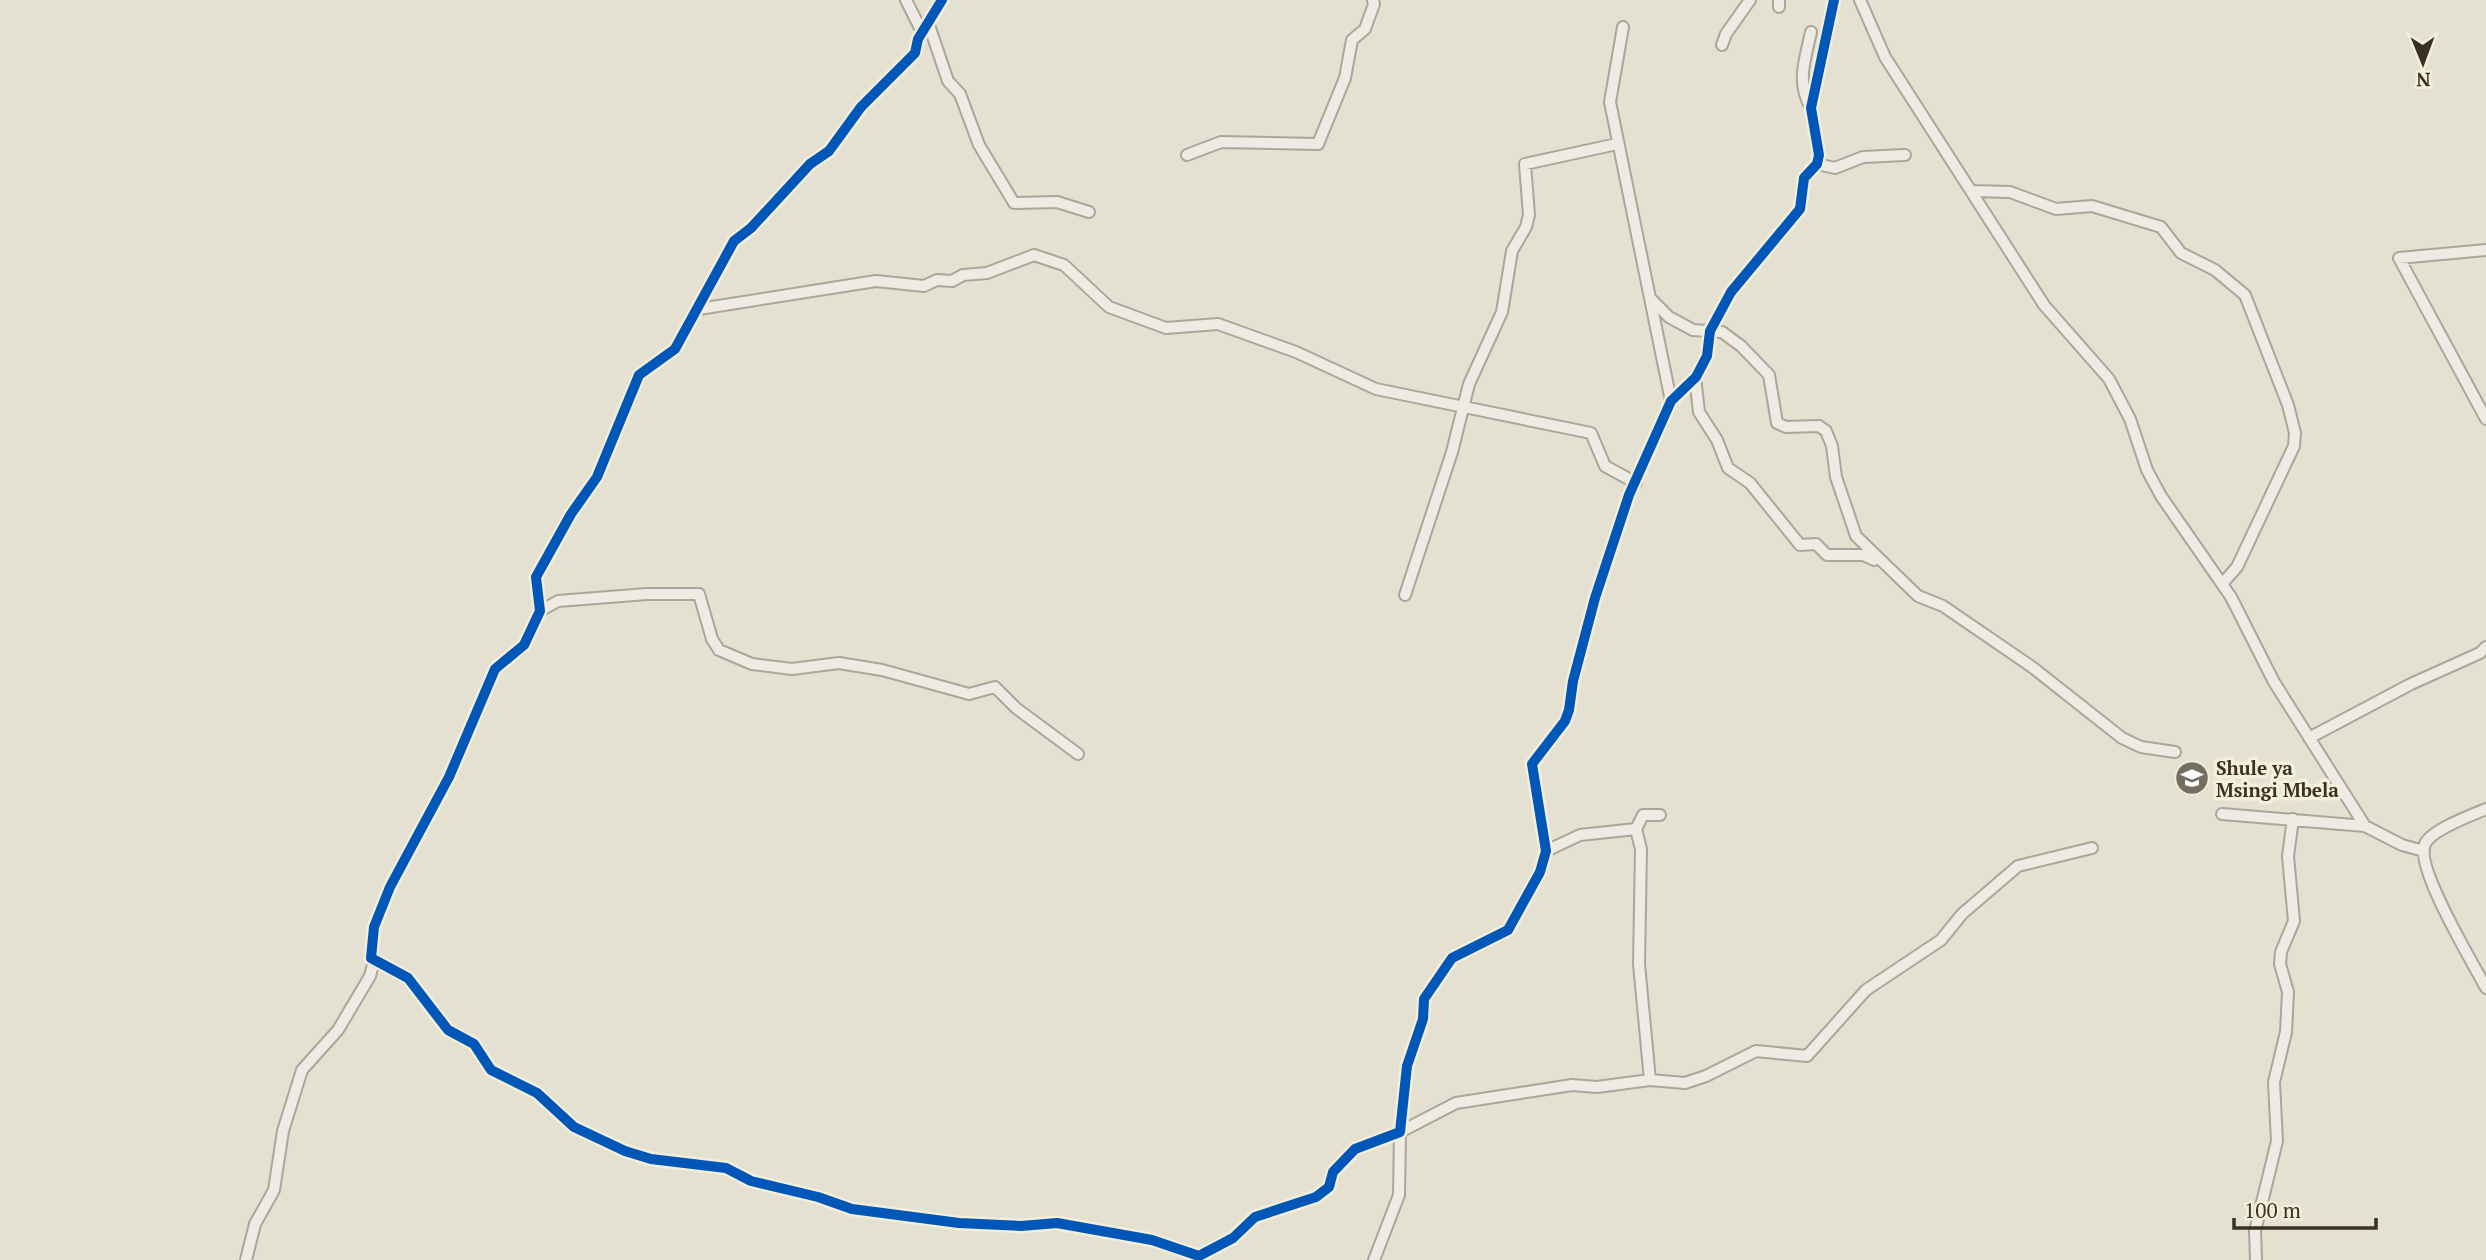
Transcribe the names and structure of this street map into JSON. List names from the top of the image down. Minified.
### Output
{"places":{"school or university":["Shule ya Msingi Mbela"]},"scale_bar":"100 m","north":"bottom"}
